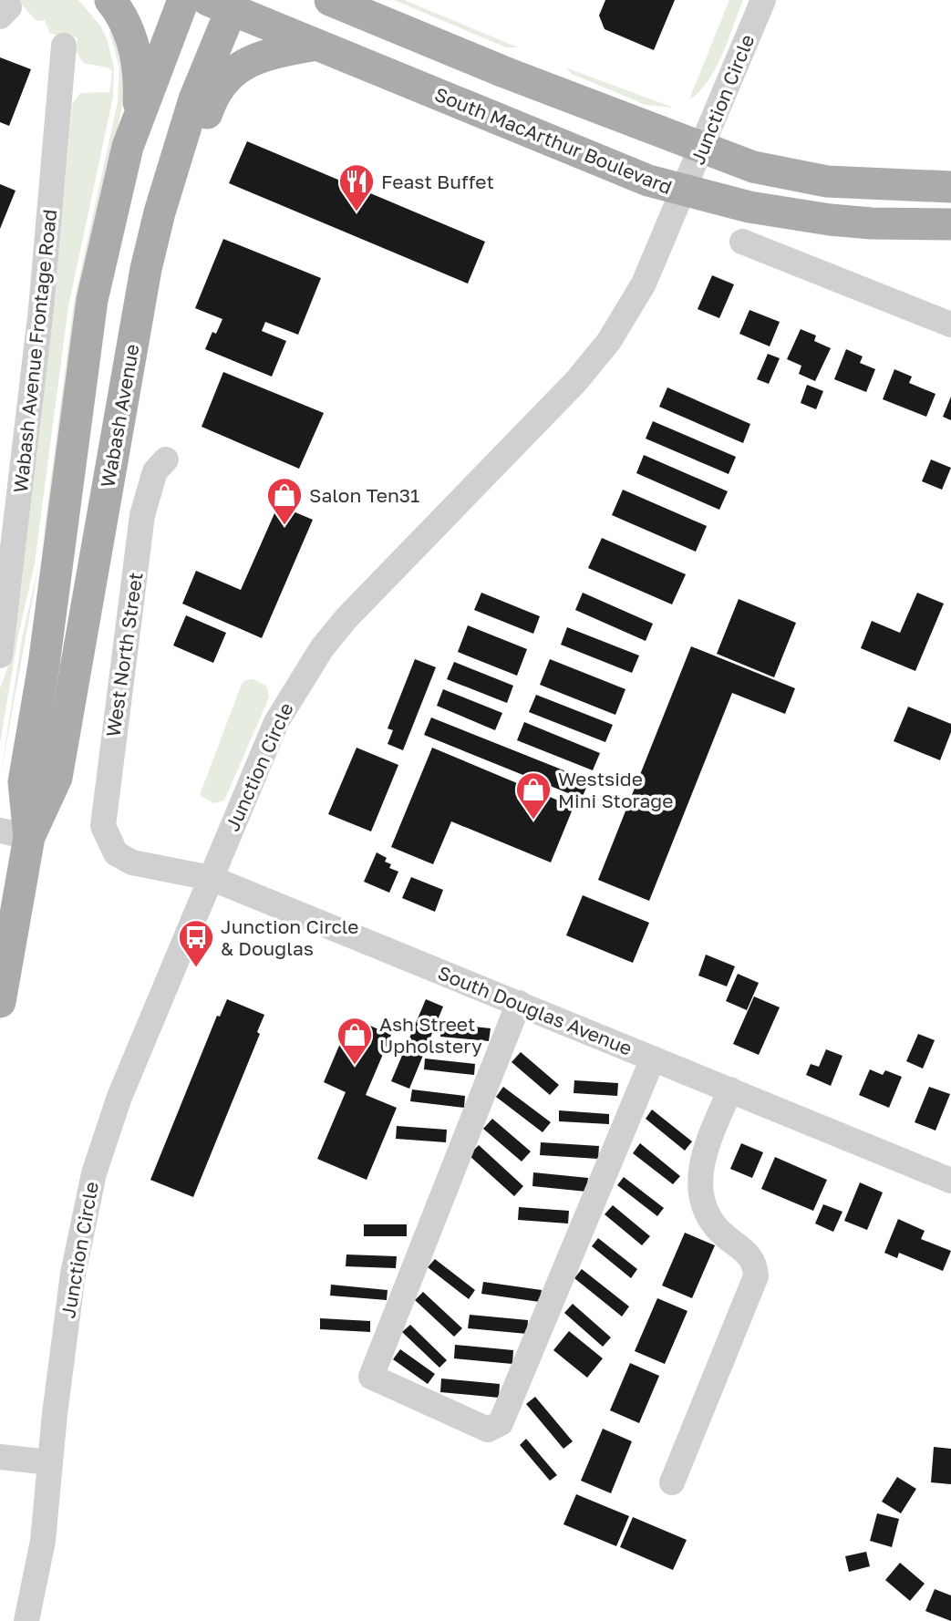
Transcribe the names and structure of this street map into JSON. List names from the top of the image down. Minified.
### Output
{"streets":{"main road":["South MacArthur Boulevard","Wabash Avenue"],"street":["Junction Circle","Wabash Avenue Frontage Road","West North Street","South Douglas Avenue"]},"crossings":[["Junction Circle","South MacArthur Boulevard"],["Junction Circle","South Douglas Avenue"],["South MacArthur Boulevard","Wabash Avenue"],["West North Street","South Douglas Avenue"]],"places":{"restaurant":["Feast Buffet"],"shop":["Salon Ten31","Westside Mini Storage","Ash Street Upholstery"],"bus stop":["Junction Circle & Douglas"]}}
